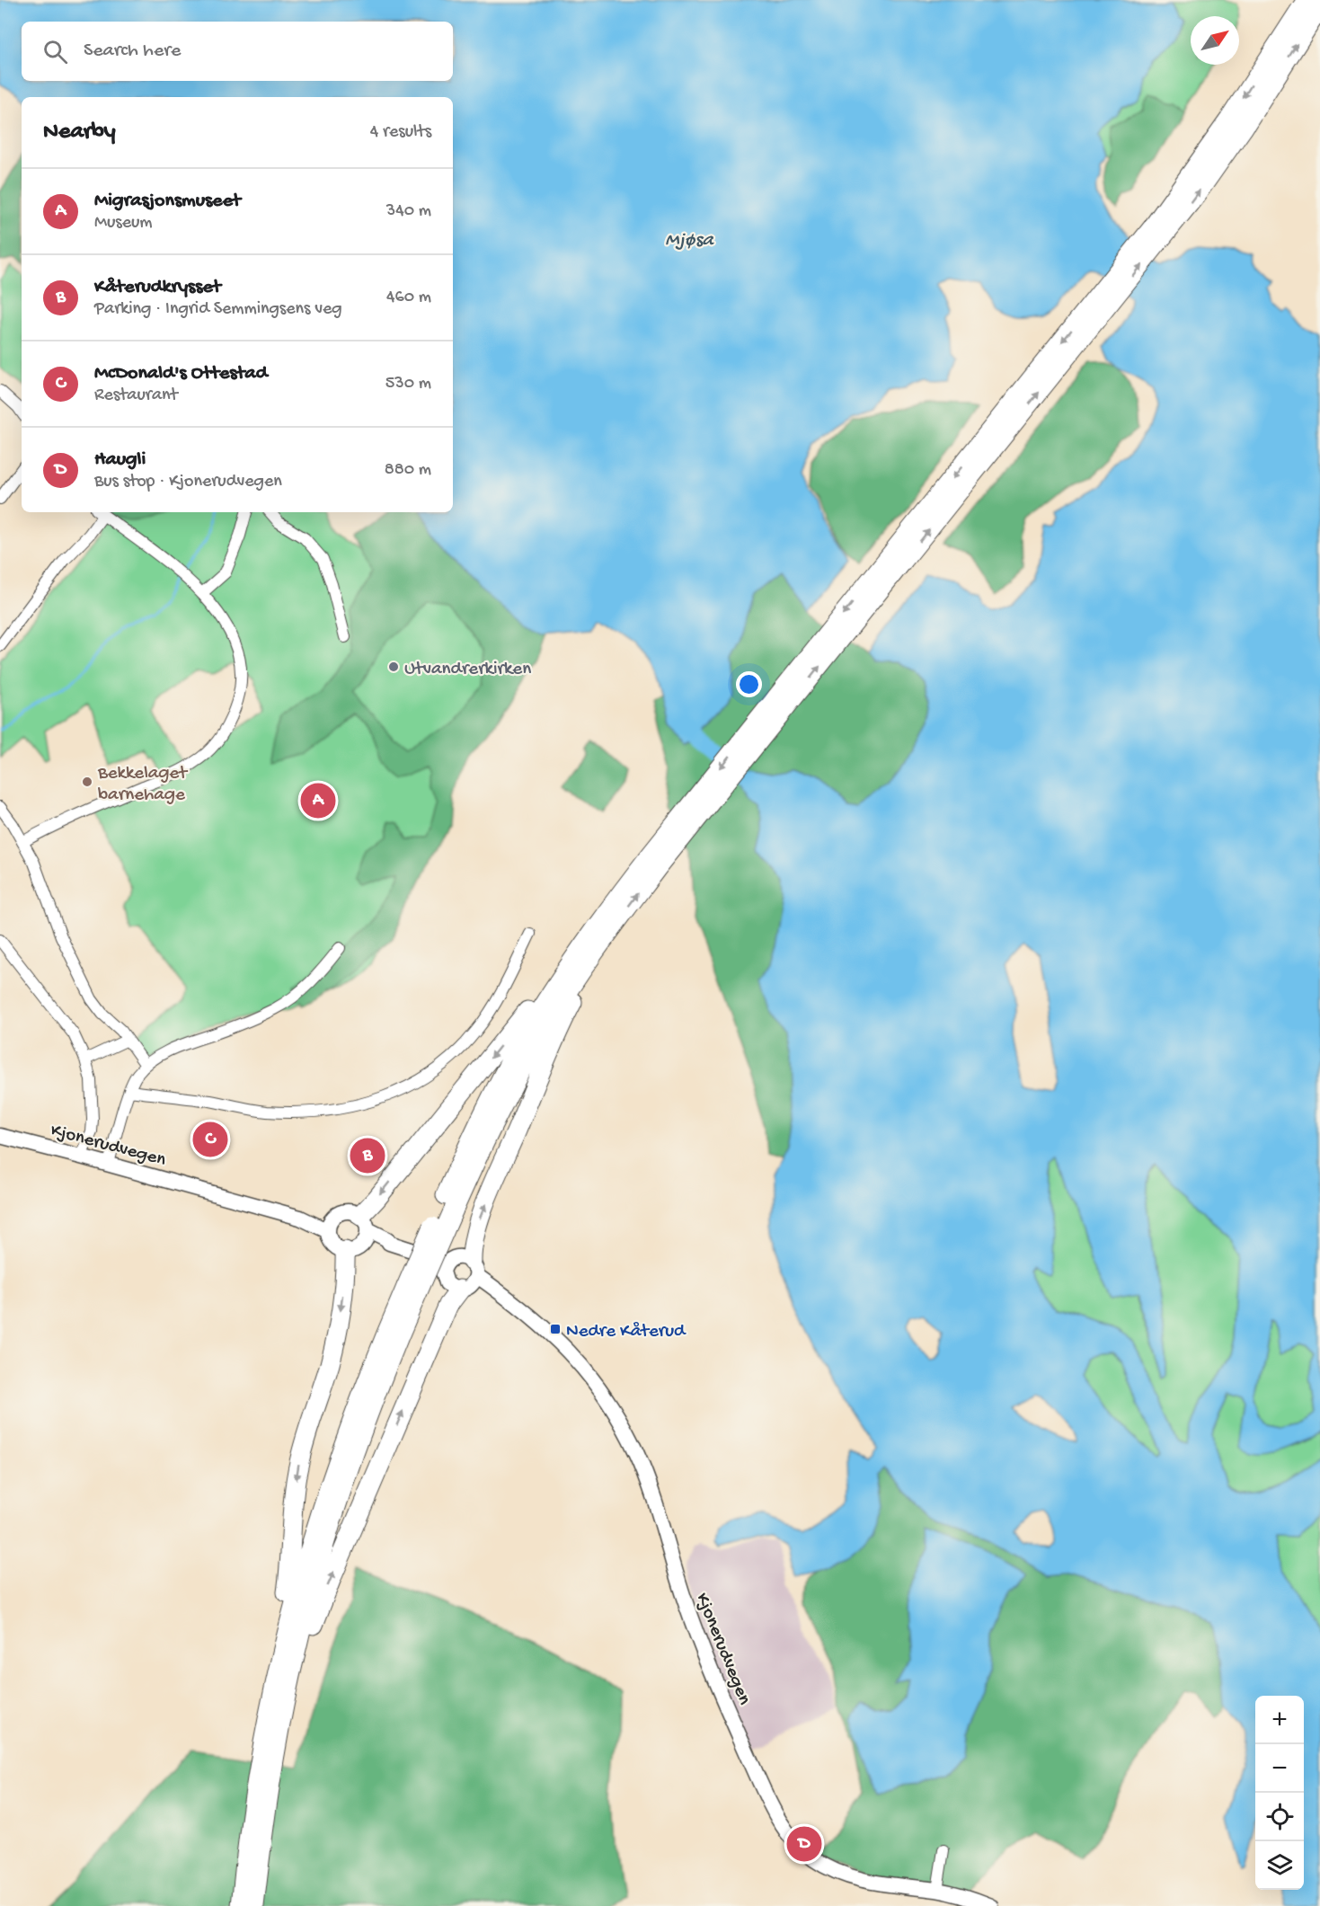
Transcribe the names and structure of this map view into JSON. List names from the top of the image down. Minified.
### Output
{"streets":{"main road":["Kjonerudvegen"]},"water":["Mjøsa"],"places":{"other":["Utvandrerkirken","Bekkelaget barnehage"],"transit":["Nedre Kåterud"]},"north":"top right","page":{"search":"Search here","heading":["Nearby","4 results"],"list":[{"mark":"A","name":"Migrasjonsmuseet","note":"Museum","value":"340 m"},{"mark":"B","name":"Kåterudkrysset","note":"Parking · Ingrid Semmingsens veg","value":"460 m"},{"mark":"C","name":"McDonald's Ottestad","note":"Restaurant","value":"530 m"},{"mark":"D","name":"Haugli","note":"Bus stop · Kjonerudvegen","value":"880 m"}],"pins":["A","C","B","D"],"map_buttons":["+","−"]}}
